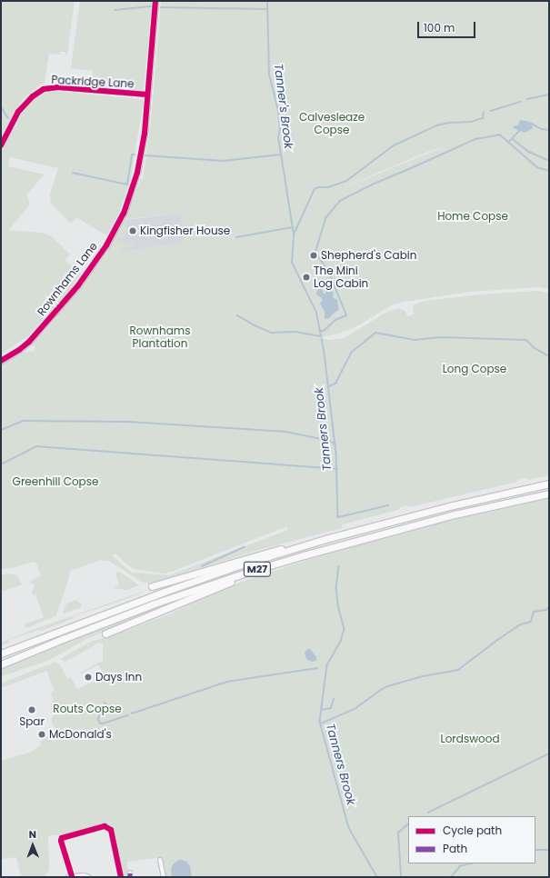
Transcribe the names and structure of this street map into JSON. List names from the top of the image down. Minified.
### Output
{"streets":{"highway":["M27"],"street":["Packridge Lane","Rownhams Lane"]},"crossings":[["Packridge Lane","Rownhams Lane"]],"water":["Tanner's Brook","Tanners Brook"],"parks":["Calvesleaze Copse","Home Copse","Rownhams Plantation","Long Copse","Greenhill Copse","Routs Copse","Lordswood"],"places":["Kingfisher House","Shepherd's Cabin","The Mini Log Cabin","Days Inn","Spar","McDonald's"],"legend":["Cycle path","Path"],"scale_bar":"100 m","north":"top"}
